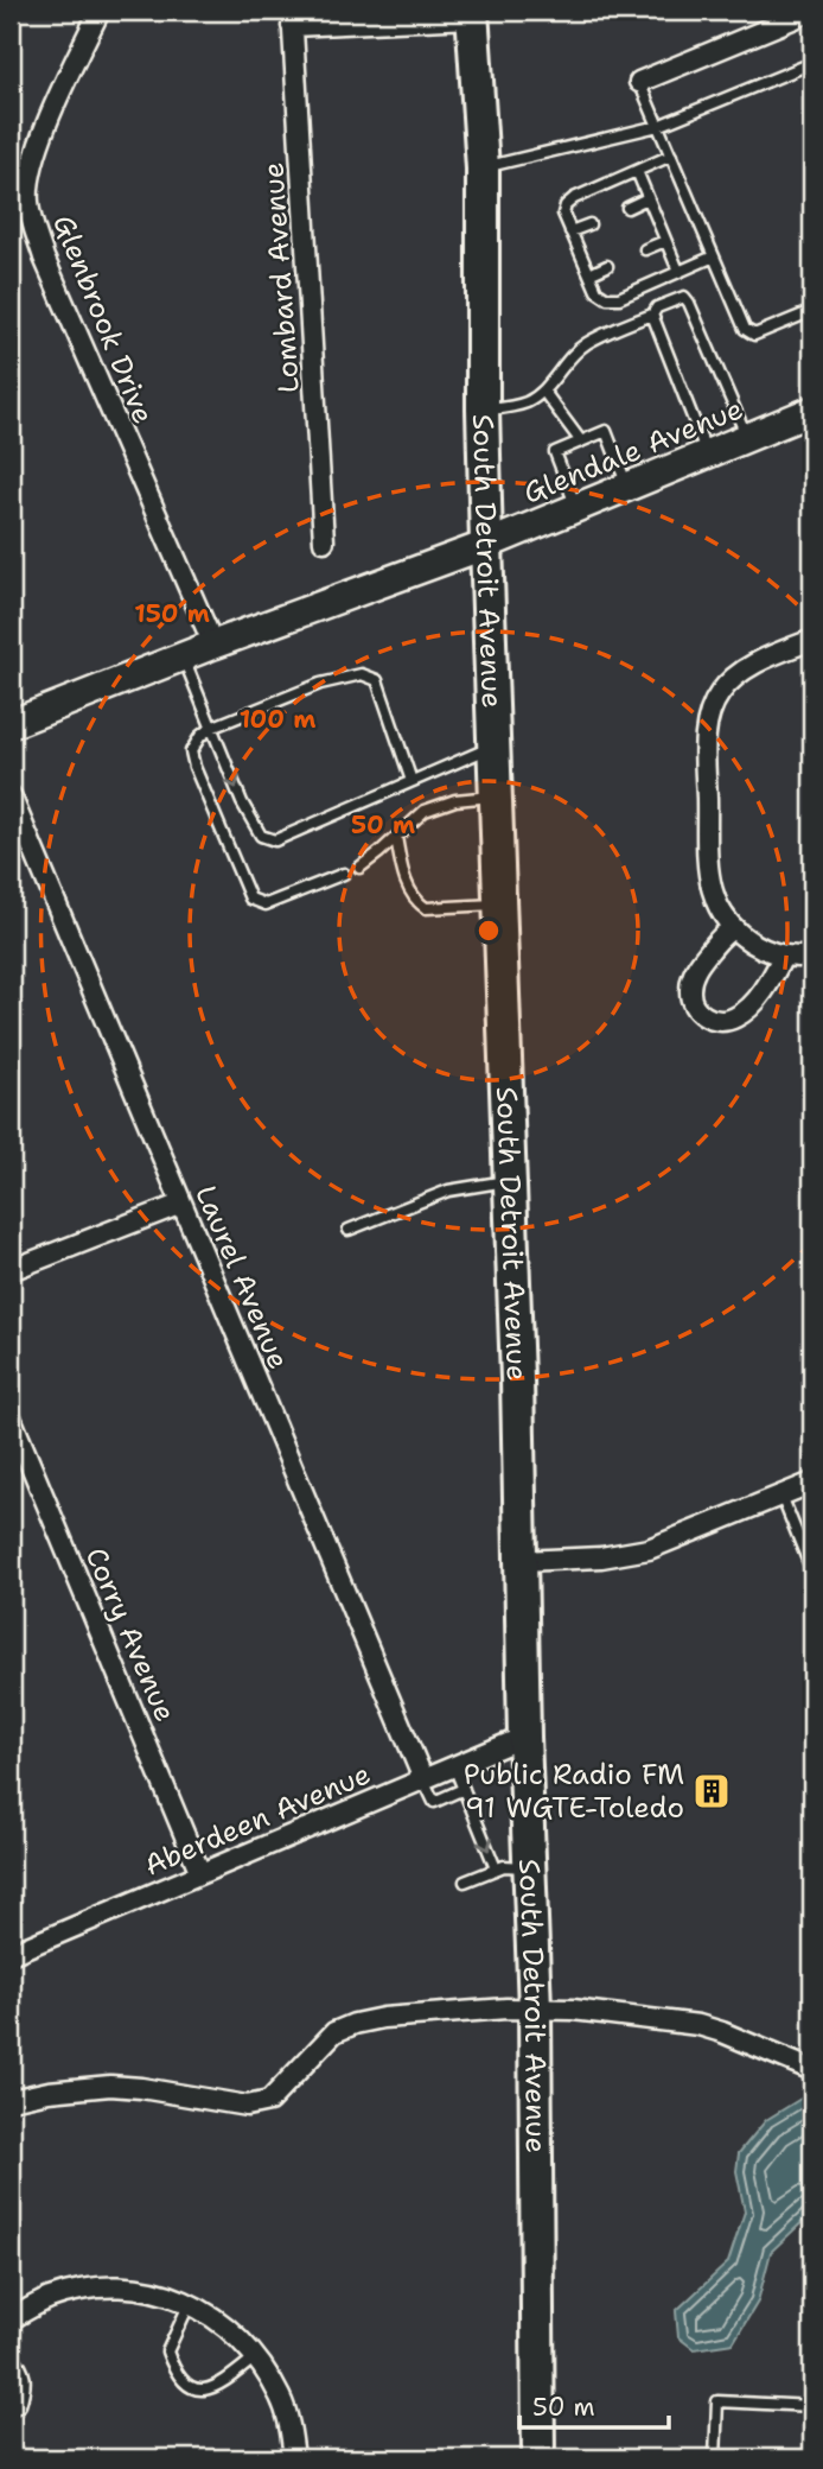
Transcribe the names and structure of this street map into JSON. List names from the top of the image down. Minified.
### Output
{"streets":{"main road":["Glendale Avenue","South Detroit Avenue"],"street":["Lombard Avenue","Glenbrook Drive","Laurel Avenue","Corry Avenue","Aberdeen Avenue"]},"crossings":[["Glenbrook Drive","Glendale Avenue"],["Glendale Avenue","South Detroit Avenue"],["South Detroit Avenue","Aberdeen Avenue"],["Laurel Avenue","Aberdeen Avenue"],["Corry Avenue","Aberdeen Avenue"]],"places":{"building":["Public Radio FM 91 WGTE-Toledo"]},"scale_bar":"50 m","rings":["150 m","100 m","50 m"]}
